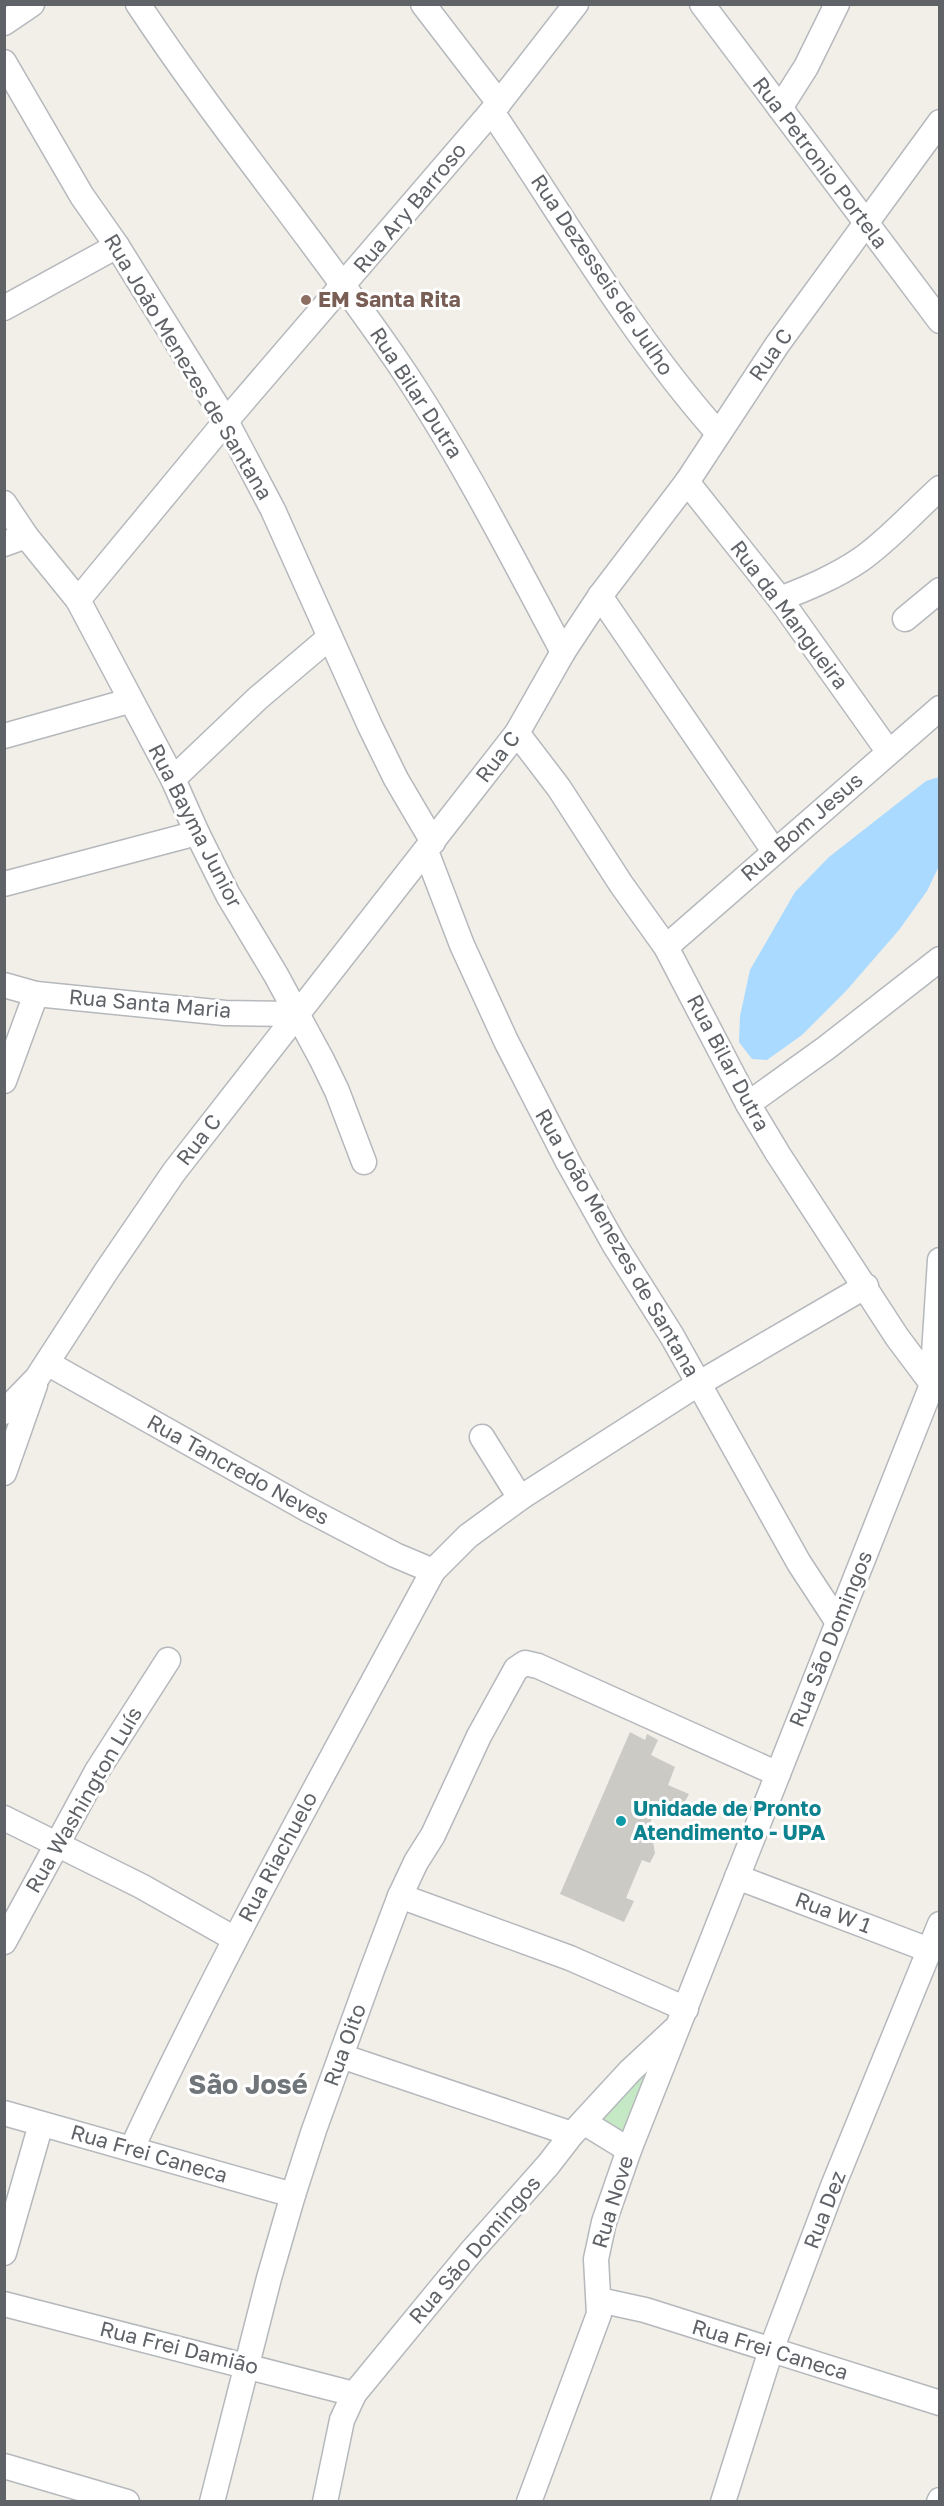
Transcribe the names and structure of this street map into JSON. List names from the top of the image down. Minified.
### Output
{"streets":{"street":["Rua Petronio Portela","Rua Ary Barroso","Rua Dezesseis de Julho","Rua C","Rua João Menezes de Santana","Rua Bilar Dutra","Rua da Mangueira","Rua Bayma Junior","Rua Bom Jesus","Rua Santa Maria","Rua Tancredo Neves","Rua São Domingos","Rua Washington Luís","Rua Riachuelo","Rua W 1","Rua Oito","Rua Frei Caneca","Rua Nove","Rua Dez","Rua Frei Damião"]},"crossings":[["Rua Petronio Portela","Rua C"],["Rua Ary Barroso","Rua Dezesseis de Julho"],["Rua Ary Barroso","Rua João Menezes de Santana"],["Rua Ary Barroso","Rua Bilar Dutra"],["Rua Ary Barroso","Rua Bayma Junior"],["Rua Dezesseis de Julho","Rua C"],["Rua C","Rua João Menezes de Santana"],["Rua C","Rua Bilar Dutra"],["Rua C","Rua da Mangueira"],["Rua C","Rua Bayma Junior"],["Rua C","Rua Santa Maria"],["Rua C","Rua Tancredo Neves"],["Rua João Menezes de Santana","Rua São Domingos"],["Rua João Menezes de Santana","Rua Riachuelo"],["Rua Bilar Dutra","Rua Bom Jesus"],["Rua Bilar Dutra","Rua São Domingos"],["Rua Bilar Dutra","Rua Riachuelo"],["Rua da Mangueira","Rua Bom Jesus"],["Rua Bayma Junior","Rua Santa Maria"],["Rua Tancredo Neves","Rua Riachuelo"],["Rua São Domingos","Rua W 1"],["Rua São Domingos","Rua Oito"],["Rua São Domingos","Rua Nove"],["Rua São Domingos","Rua Frei Damião"],["Rua Riachuelo","Rua Frei Caneca"],["Rua W 1","Rua Dez"],["Rua Oito","Rua Frei Caneca"],["Rua Oito","Rua Frei Damião"],["Rua Frei Caneca","Rua Nove"],["Rua Frei Caneca","Rua Dez"]],"districts":["São José"],"places":["EM Santa Rita","Unidade de Pronto Atendimento - UPA"]}
